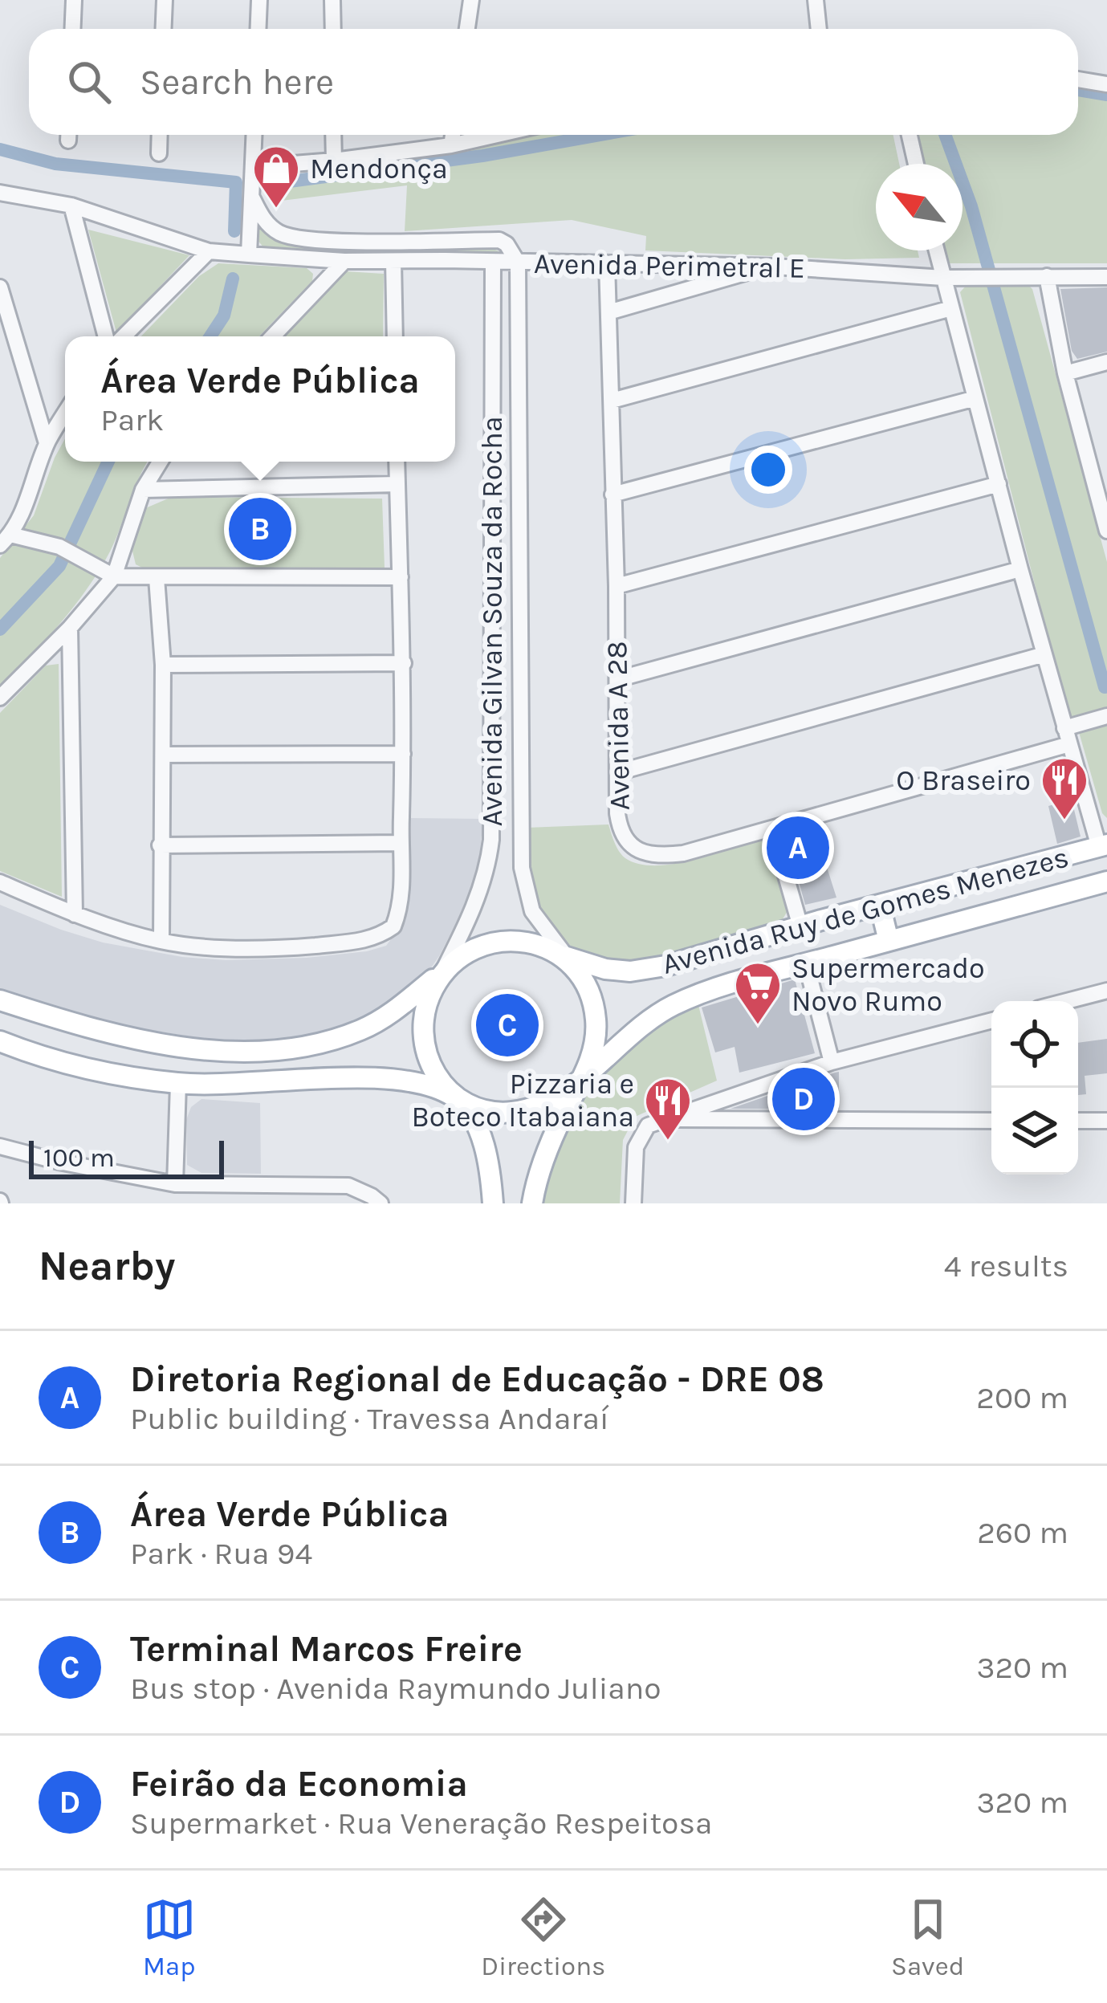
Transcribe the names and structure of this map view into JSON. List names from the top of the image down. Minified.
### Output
{"streets":{"main road":["Avenida Ruy de Gomes Menezes"],"street":["Avenida Perimetral E","Avenida Gilvan Souza da Rocha","Avenida A 28"]},"crossings":[["Avenida Perimetral E","Avenida Gilvan Souza da Rocha"],["Avenida Perimetral E","Avenida A 28"],["Avenida Gilvan Souza da Rocha","Avenida Ruy de Gomes Menezes"]],"places":{"shop":["Mendonça"],"restaurant":["O Braseiro","Pizzaria e Boteco Itabaiana"],"supermarket":["Supermercado Novo Rumo"]},"scale_bar":"100 m","north":"top left","page":{"search":"Search here","popup":["Área Verde Pública","Park"],"pins":["B","A","C","D"],"scale":"100 m","heading":["Nearby","4 results"],"list":[{"mark":"A","name":"Diretoria Regional de Educação - DRE 08","note":"Public building · Travessa Andaraí","value":"200 m"},{"mark":"B","name":"Área Verde Pública","note":"Park · Rua 94","value":"260 m"},{"mark":"C","name":"Terminal Marcos Freire","note":"Bus stop · Avenida Raymundo Juliano","value":"320 m"},{"mark":"D","name":"Feirão da Economia","note":"Supermarket · Rua Veneração Respeitosa","value":"320 m"}],"nav":["Map","Directions","Saved"]}}
